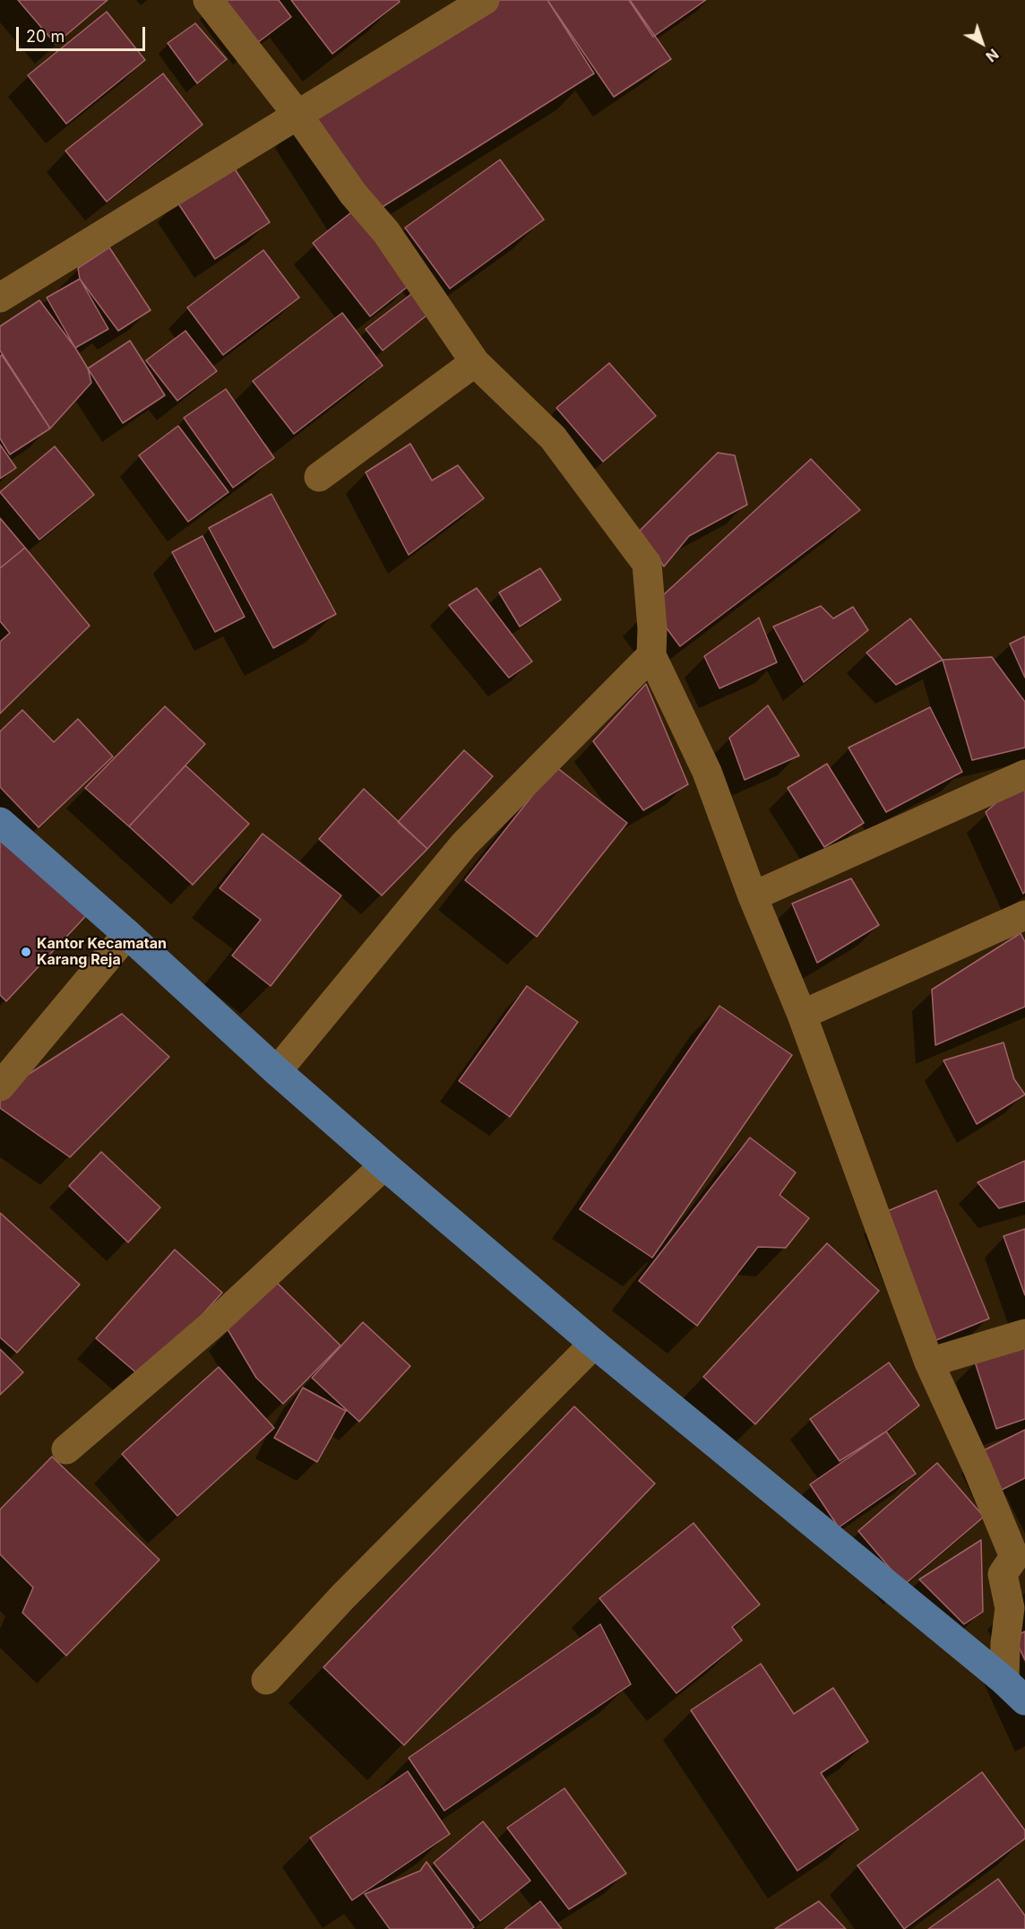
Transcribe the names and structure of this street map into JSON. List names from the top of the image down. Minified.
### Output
{"places":["Kantor Kecamatan Karang Reja"],"scale_bar":"20 m","north":"bottom right"}
